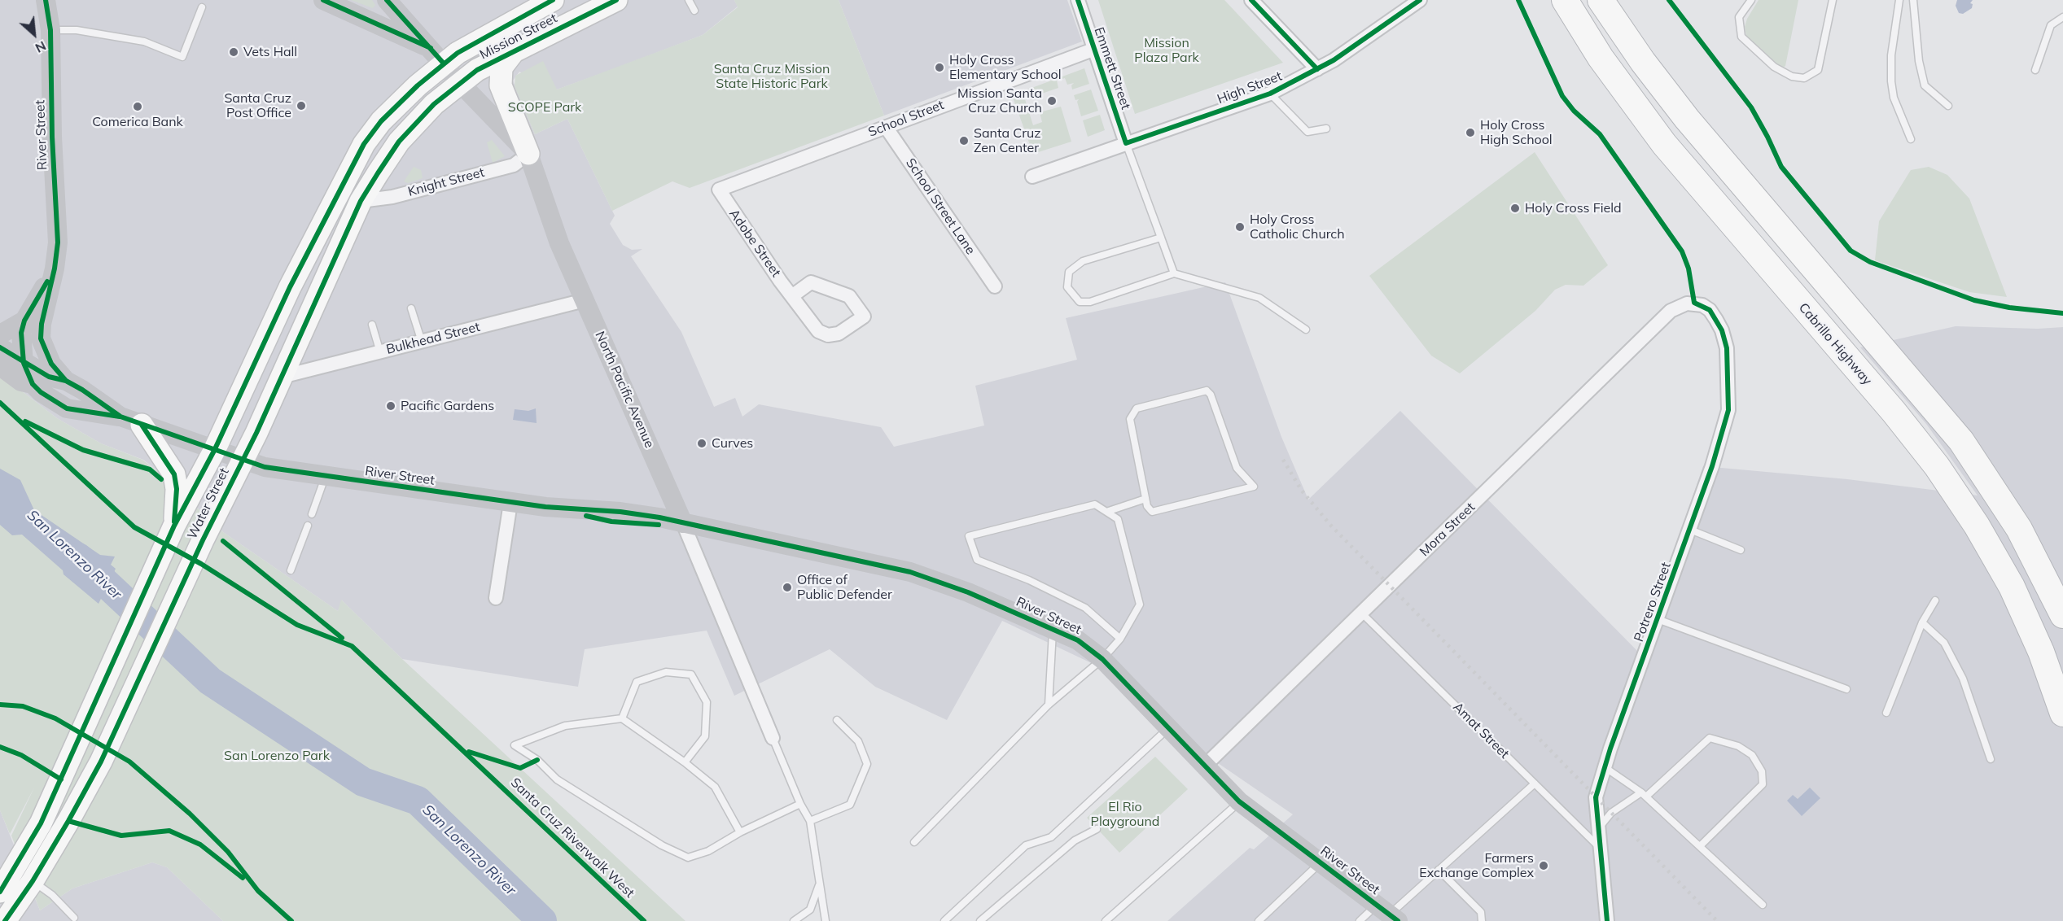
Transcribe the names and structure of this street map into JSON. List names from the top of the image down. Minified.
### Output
{"streets":{"highway":["Cabrillo Highway"],"main road":["Mission Street","River Street","North Pacific Avenue","Water Street"],"street":["Emmett Street","High Street","School Street","Knight Street","School Street Lane","Adobe Street","Bulkhead Street","Mora Street","Potrero Street"],"lane":["Amat Street"],"cycle path":["Santa Cruz Riverwalk West"]},"crossings":[["Mission Street","North Pacific Avenue"],["Mission Street","Water Street"],["Emmett Street","High Street"],["Emmett Street","School Street"],["School Street","School Street Lane"],["School Street","Adobe Street"],["River Street","North Pacific Avenue"],["River Street","Water Street"],["River Street","Mora Street"],["Knight Street","North Pacific Avenue"],["Knight Street","Water Street"],["Bulkhead Street","North Pacific Avenue"],["Bulkhead Street","Water Street"],["North Pacific Avenue","Water Street"],["Mora Street","Potrero Street"],["Mora Street","Amat Street"],["Potrero Street","Amat Street"]],"water":["San Lorenzo River"],"parks":["Mission Plaza Park","Santa Cruz Mission State Historic Park","SCOPE Park","San Lorenzo Park","El Rio Playground"],"places":["Vets Hall","Holy Cross Elementary School","Mission Santa Cruz Church","Santa Cruz Post Office","Comerica Bank","Holy Cross High School","Santa Cruz Zen Center","Holy Cross Field","Holy Cross Catholic Church","Pacific Gardens","Curves","Office of Public Defender","Farmers Exchange Complex"],"north":"bottom right"}
